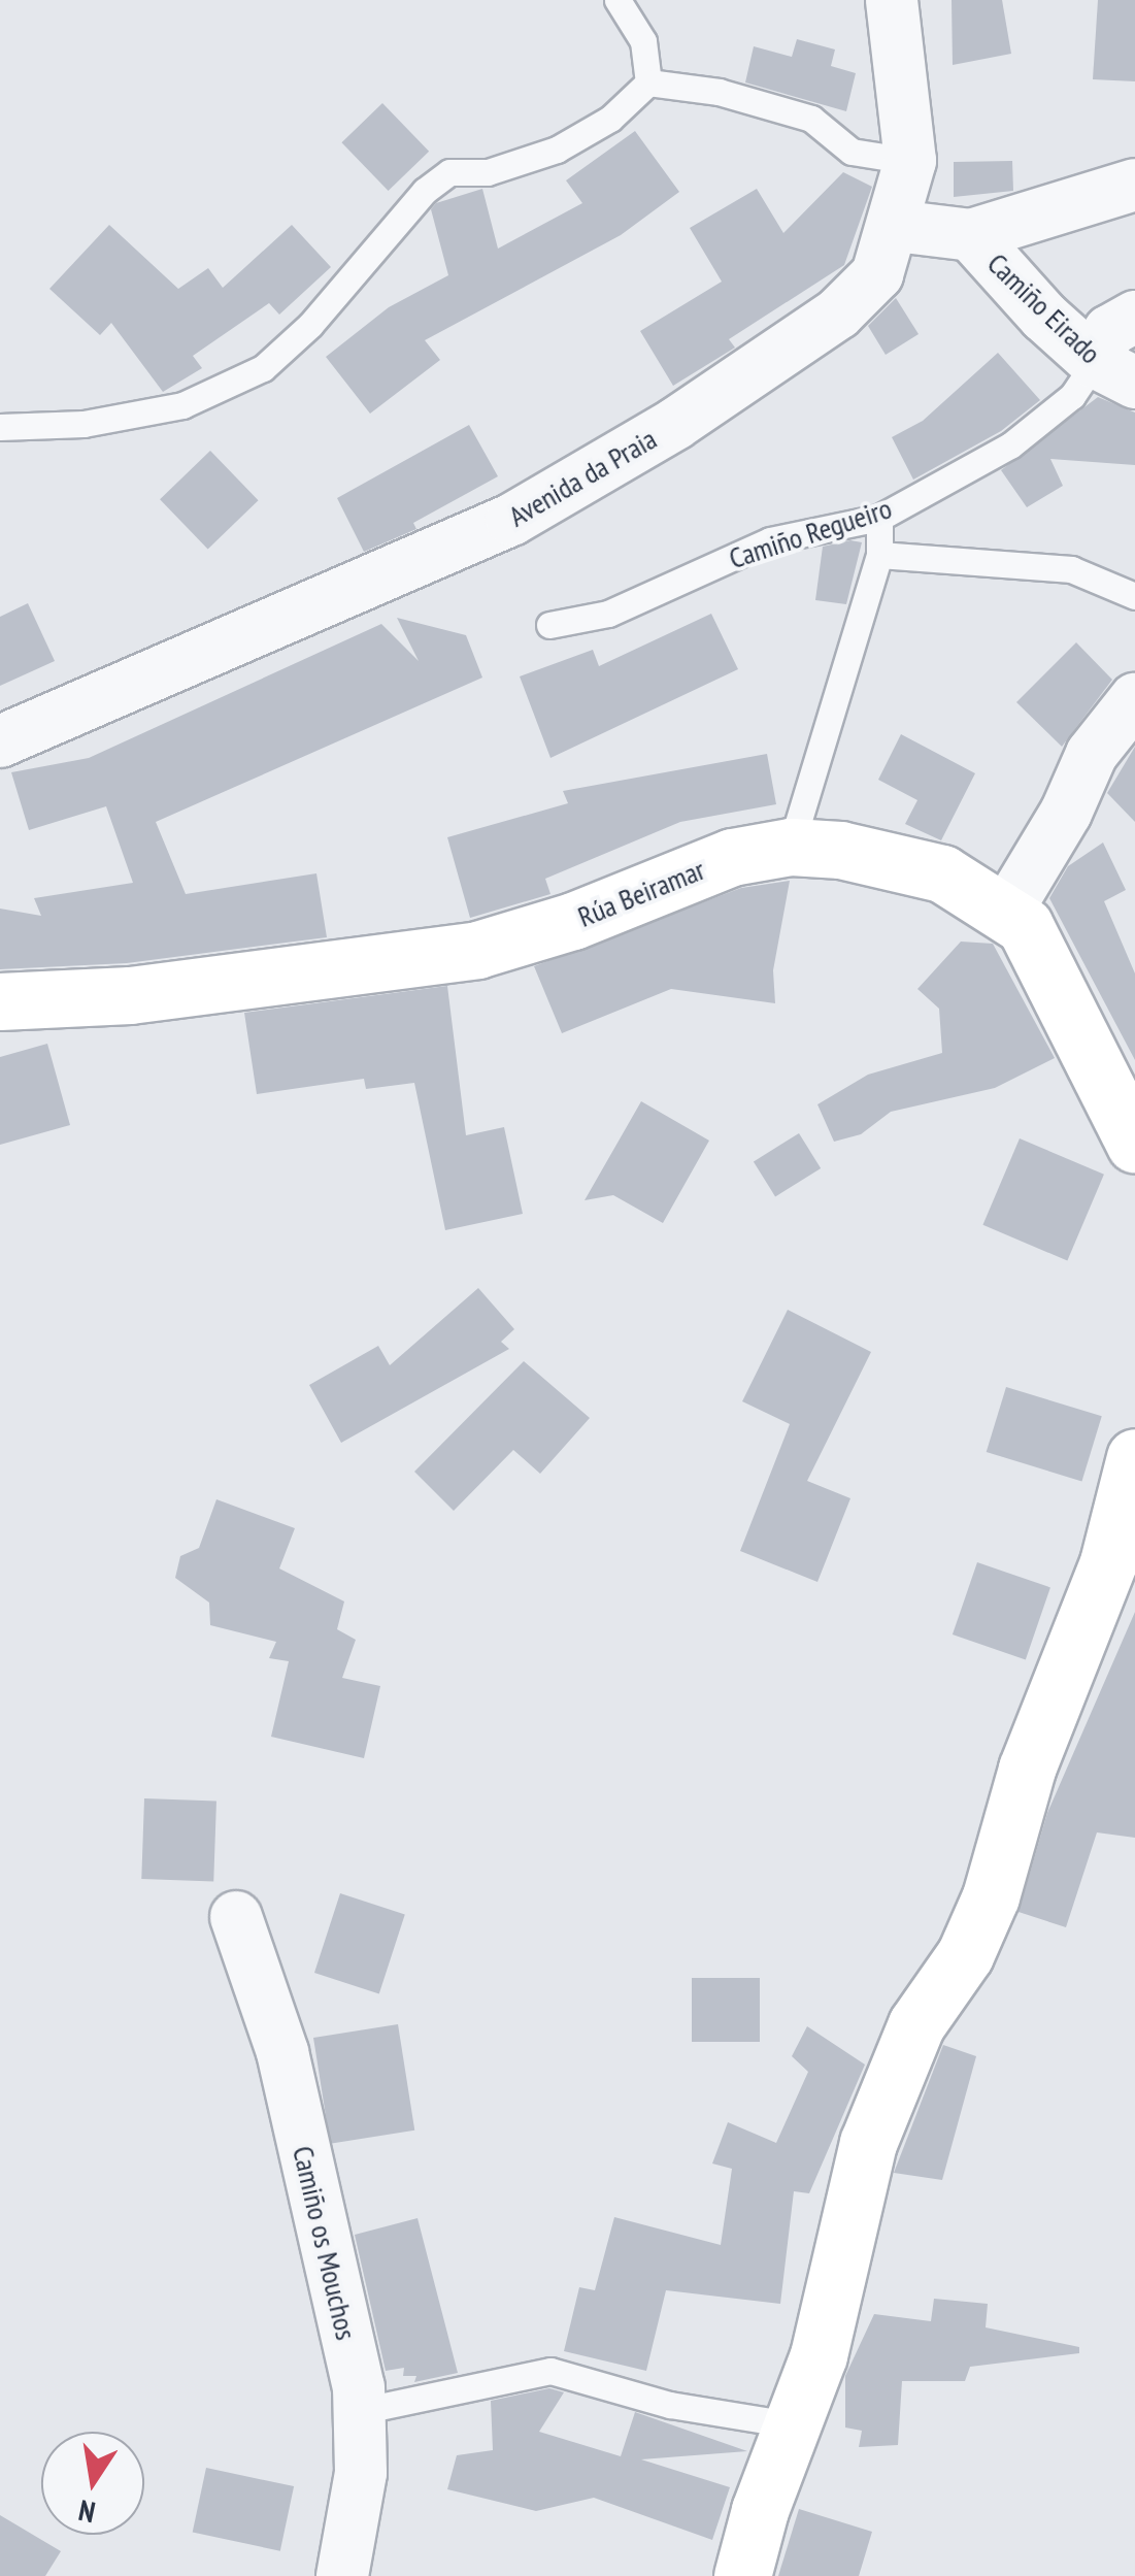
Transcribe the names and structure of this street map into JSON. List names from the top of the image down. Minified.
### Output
{"streets":{"street":["Camiño Eirado","Avenida da Praia","Rúa Beiramar","Camiño os Mouchos"],"lane":["Camiño Regueiro"]},"crossings":[["Camiño Eirado","Avenida da Praia"],["Camiño Eirado","Camiño Regueiro"]],"north":"bottom"}
